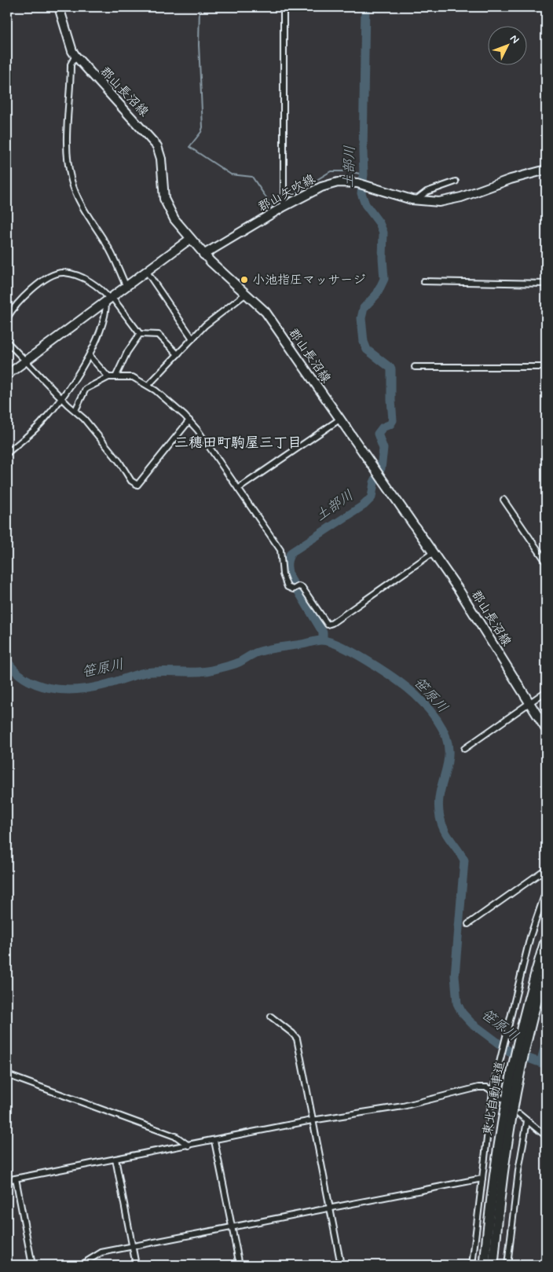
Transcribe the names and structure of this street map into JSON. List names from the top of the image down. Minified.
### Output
{"streets":{"highway":["東北自動車道"],"main road":["郡山長沼線","郡山矢吹線"]},"crossings":[["郡山長沼線","郡山矢吹線"]],"districts":["三穂田町駒屋三丁目"],"water":["土部川","笹原川"],"places":["小池指圧マッサージ"],"north":"top right"}
